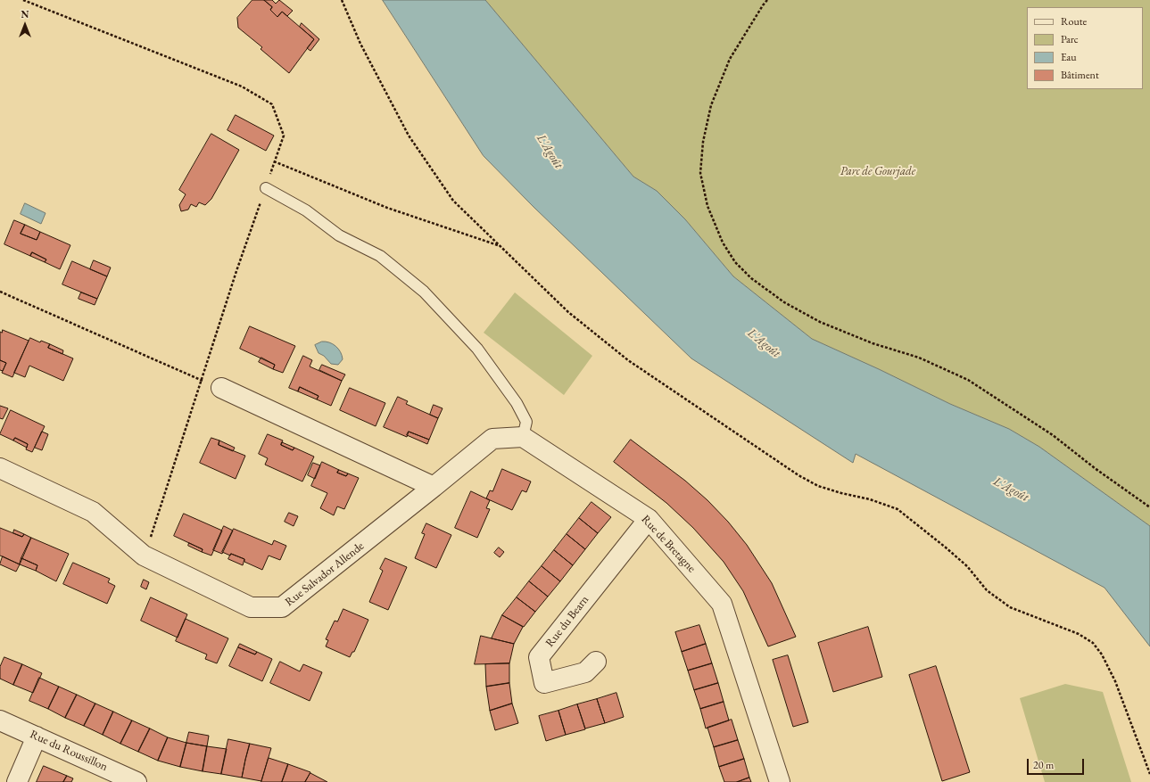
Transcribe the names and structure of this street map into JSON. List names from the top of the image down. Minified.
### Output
{"streets":{"street":["Rue de Bretagne","Rue Salvador Allende","Rue du Bearn","Rue du Roussillon"]},"crossings":[["Rue de Bretagne","Rue du Bearn"]],"water":["L'Agoût"],"parks":["Parc de Gourjade"],"legend":["Route","Parc","Eau","Bâtiment"],"scale_bar":"20 m","north":"top"}
